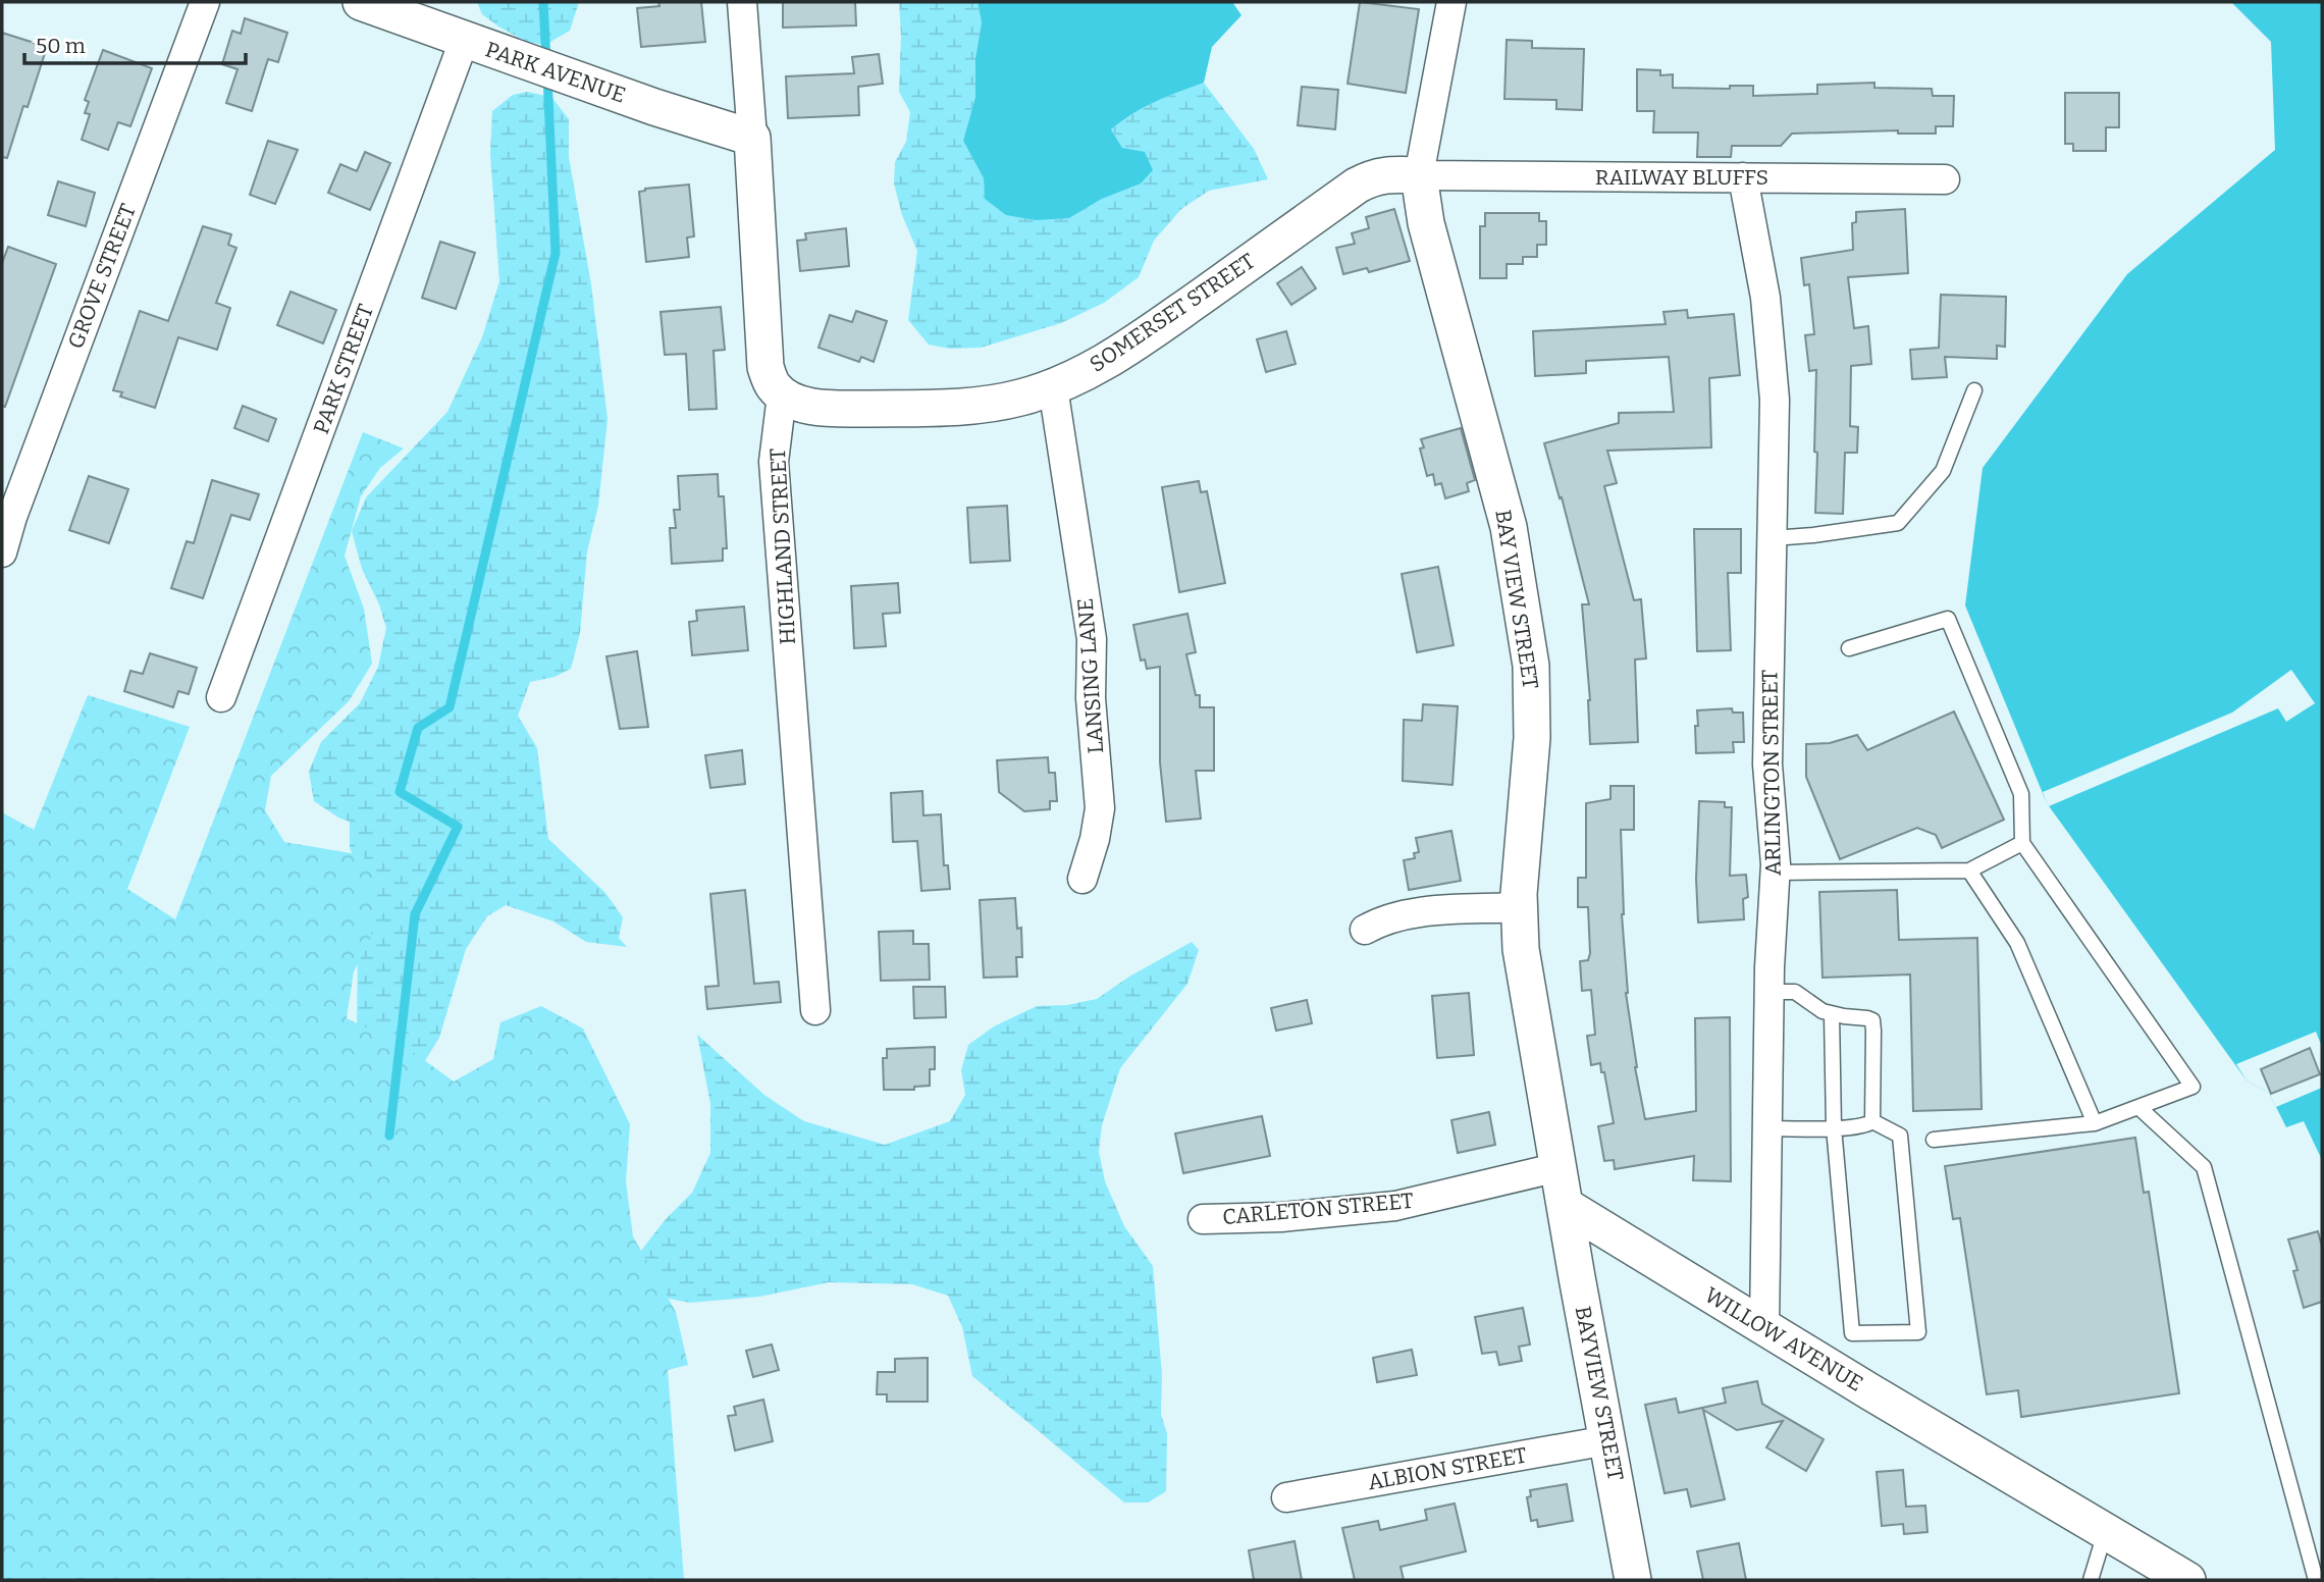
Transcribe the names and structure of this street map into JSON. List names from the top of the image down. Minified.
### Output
{"streets":{"street":["PARK AVENUE","RAILWAY BLUFFS","GROVE STREET","SOMERSET STREET","PARK STREET","HIGHLAND STREET","BAY VIEW STREET","LANSING LANE","ARLINGTON STREET","CARLETON STREET","WILLOW AVENUE","BAYVIEW STREET","ALBION STREET"]},"crossings":[["PARK AVENUE","PARK STREET"],["RAILWAY BLUFFS","SOMERSET STREET"],["RAILWAY BLUFFS","BAY VIEW STREET"],["RAILWAY BLUFFS","ARLINGTON STREET"],["SOMERSET STREET","HIGHLAND STREET"],["SOMERSET STREET","BAY VIEW STREET"],["SOMERSET STREET","LANSING LANE"],["BAY VIEW STREET","CARLETON STREET"],["BAY VIEW STREET","WILLOW AVENUE"],["BAY VIEW STREET","BAYVIEW STREET"],["ARLINGTON STREET","WILLOW AVENUE"],["WILLOW AVENUE","BAYVIEW STREET"],["BAYVIEW STREET","ALBION STREET"]],"scale_bar":"50 m"}
